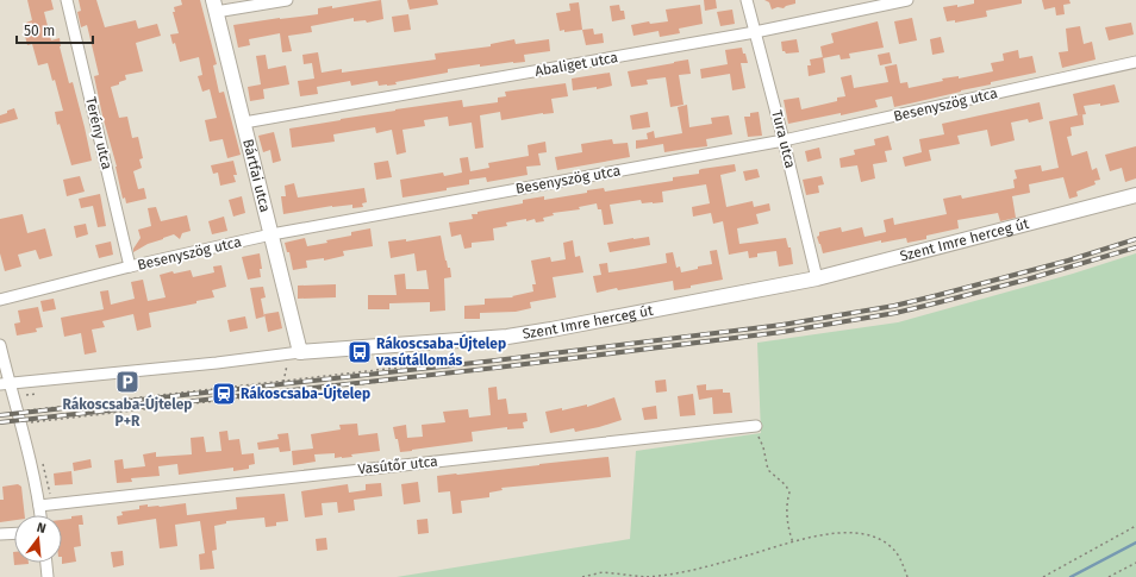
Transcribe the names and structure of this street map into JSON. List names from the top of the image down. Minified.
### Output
{"streets":{"street":["Abaliget utca","Besenyszög utca","Terény utca","Tura utca","Bártfai utca","Szent Imre herceg út","Vasútőr utca"]},"crossings":[["Abaliget utca","Tura utca"],["Abaliget utca","Bártfai utca"],["Besenyszög utca","Terény utca"],["Besenyszög utca","Tura utca"],["Besenyszög utca","Bártfai utca"],["Tura utca","Szent Imre herceg út"],["Bártfai utca","Szent Imre herceg út"]],"places":{"bus stop":["Rákoscsaba-Újtelep vasútállomás"],"parking":["Rákoscsaba-Újtelep P+R"],"station":["Rákoscsaba-Újtelep"]},"scale_bar":"50 m","north":"top"}
